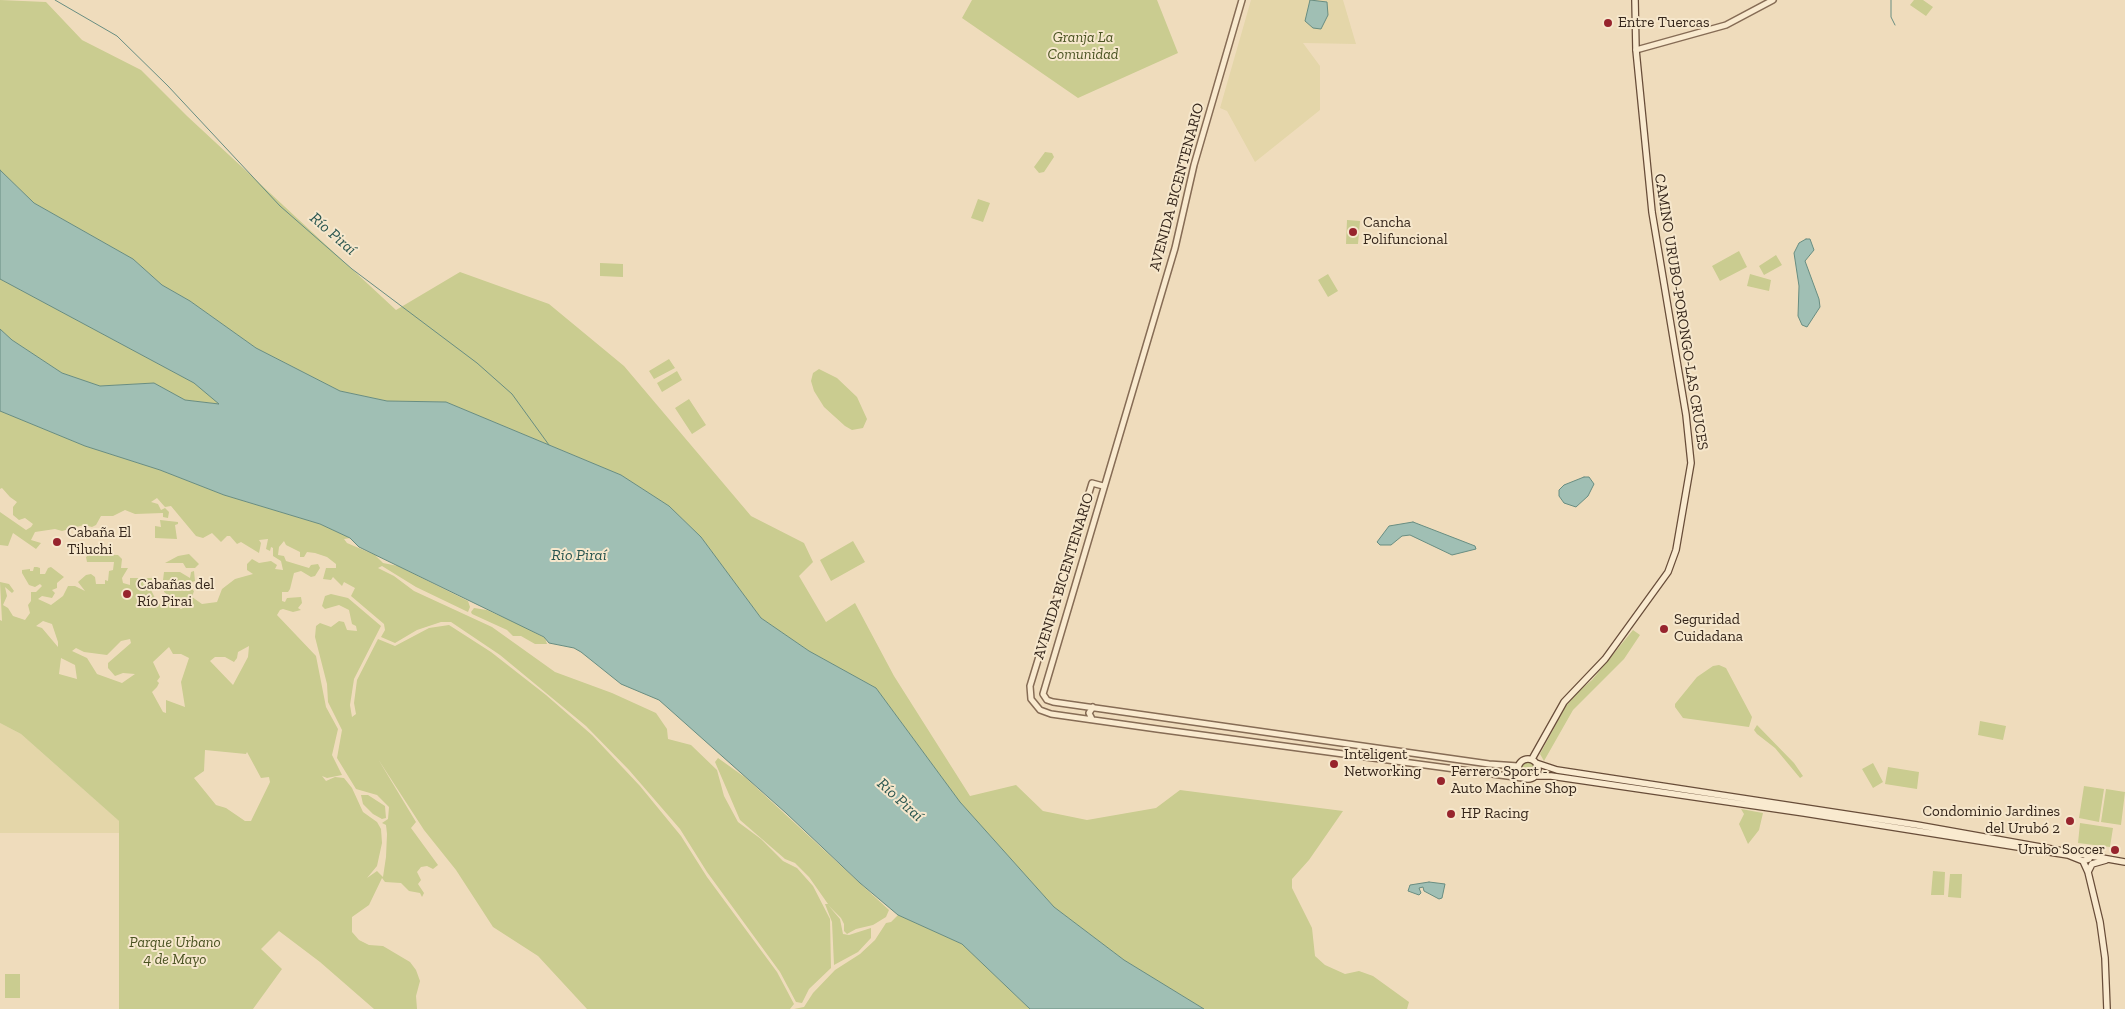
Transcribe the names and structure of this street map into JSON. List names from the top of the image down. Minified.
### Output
{"streets":{"main road":["CAMINO URUBO-PORONGO-LAS CRUCES"],"street":["AVENIDA BICENTENARIO"]},"water":["Río Piraí"],"parks":["Granja La Comunidad","Parque Urbano 4 de Mayo"],"places":["Entre Tuercas","Cancha Polifuncional","Cabaña El Tiluchi","Cabañas del Río Pirai","Seguridad Cuidadana","Inteligent Networking","Ferrero Sport - Auto Machine Shop","HP Racing","Condominio Jardines del Urubó 2","Urubo Soccer"]}
